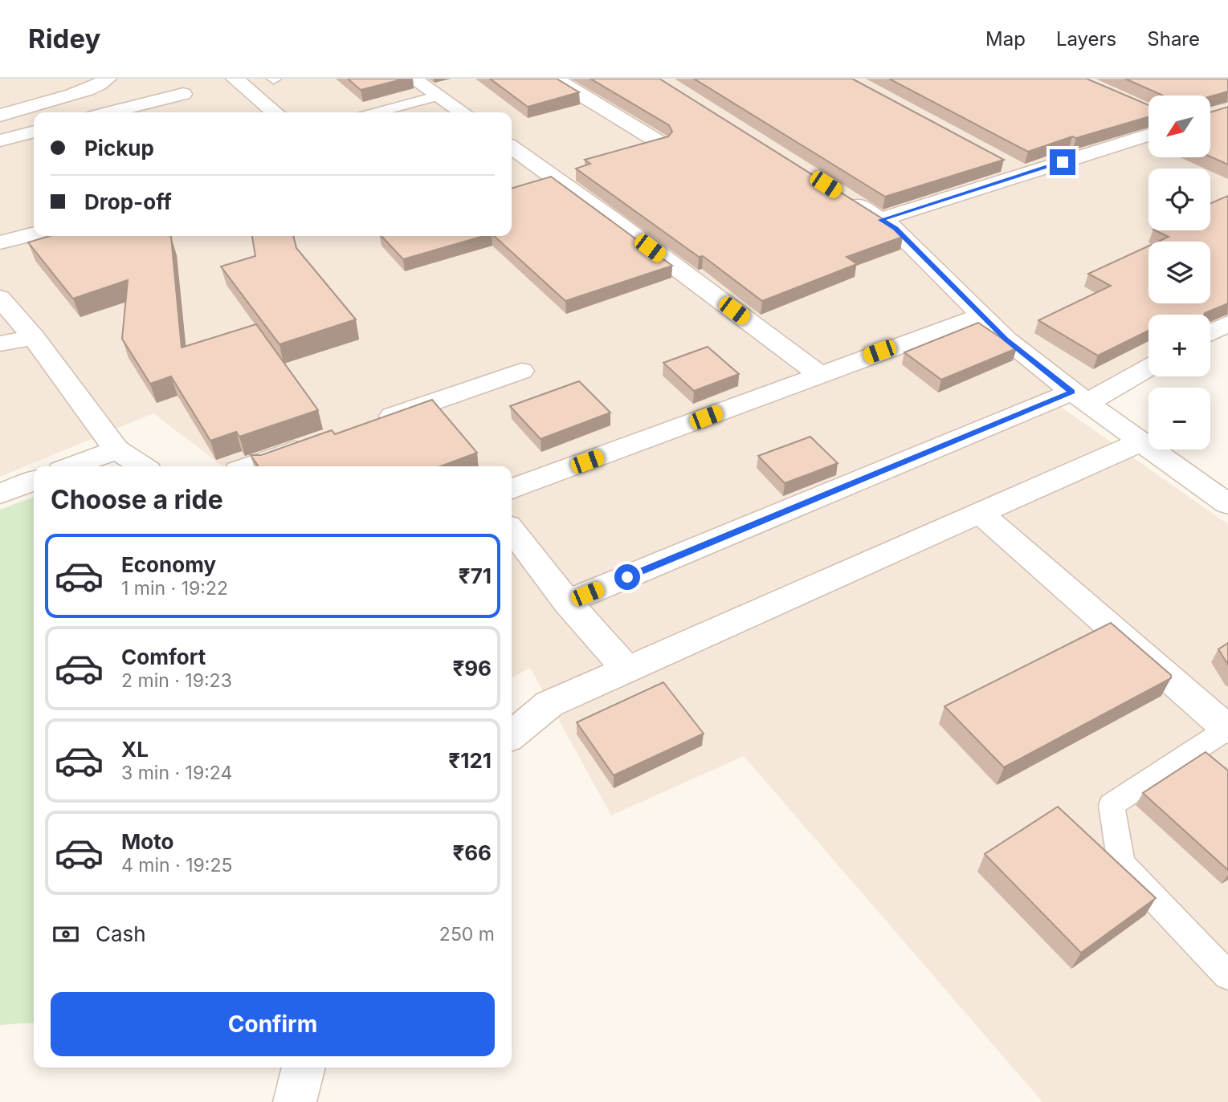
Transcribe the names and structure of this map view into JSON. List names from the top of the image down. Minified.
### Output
{"north":"bottom left","page":{"header":"Ridey","nav":["Map","Layers","Share"],"map_buttons":["+","−"],"banner":["Pickup","Drop-off"],"heading":"Choose a ride","list":[{"name":"Economy","note":"1 min · 19:22","value":"₹71"},{"name":"Comfort","note":"2 min · 19:23","value":"₹96"},{"name":"XL","note":"3 min · 19:24","value":"₹121"},{"name":"Moto","note":"4 min · 19:25","value":"₹66"}],"pay":["Cash","250 m"],"buttons":"Confirm"}}
